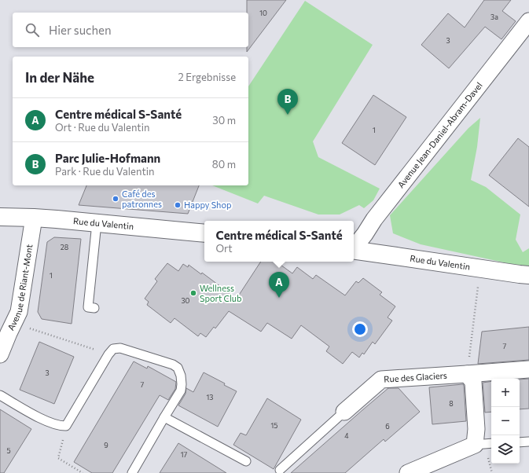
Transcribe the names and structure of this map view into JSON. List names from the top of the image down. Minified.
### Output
{"streets":{"street":["Avenue Jean-Daniel-Abram-Davel","Rue du Valentin","Avenue de Riant-Mont","Rue des Glaciers"]},"crossings":[["Rue du Valentin","Avenue de Riant-Mont"]],"places":["Café des patronnes","Happy Shop","Wellness Sport Club"],"house_numbers":["10","3a","3","1","28","1","30","7","3","7","13","8","15","6","4","9","5","17"],"page":{"search":"Hier suchen","heading":["In der Nähe","2 Ergebnisse"],"pins":["B","A"],"list":[{"mark":"A","name":"Centre médical S-Santé","note":"Ort · Rue du Valentin","value":"30 m"},{"mark":"B","name":"Parc Julie-Hofmann","note":"Park · Rue du Valentin","value":"80 m"}],"popup":["Centre médical S-Santé","Ort"],"map_buttons":["+","−"]}}
